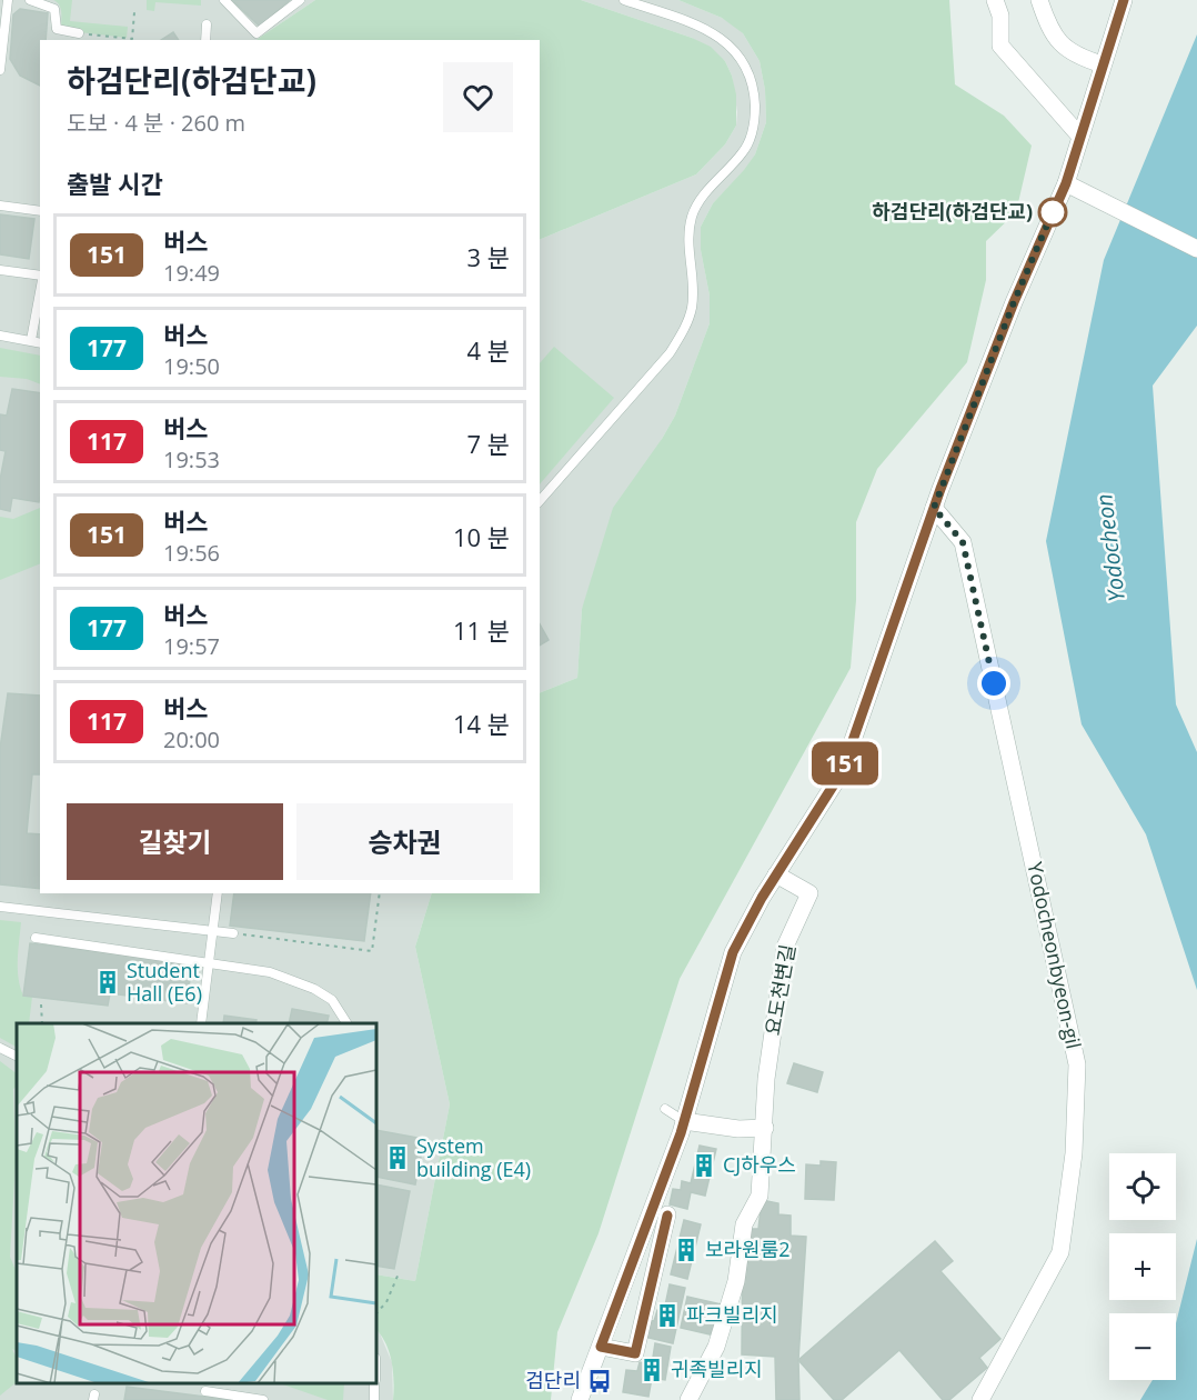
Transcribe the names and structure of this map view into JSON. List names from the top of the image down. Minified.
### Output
{"streets":{"street":["Yodocheonbyeon-gil","요도천변길"]},"water":["Yodocheon"],"places":{"other":["하검단리(하검단교)"],"building":["Student Hall (E6)","System building (E4)","CJ하우스","보라원룸2","파크빌리지","귀족빌리지"],"bus stop":["검단리"]},"lines":["bus line 151"],"page":{"on_map":"151","heading":[["하검단리(하검단교)","도보 · 4 분 · 260 m"],"출발 시간"],"list":[{"mark":"151","name":"버스","note":"19:49","value":"3 분"},{"mark":"177","name":"버스","note":"19:50","value":"4 분"},{"mark":"117","name":"버스","note":"19:53","value":"7 분"},{"mark":"151","name":"버스","note":"19:56","value":"10 분"},{"mark":"177","name":"버스","note":"19:57","value":"11 분"},{"mark":"117","name":"버스","note":"20:00","value":"14 분"}],"buttons":["길찾기","승차권"],"map_buttons":["+","−"]}}
